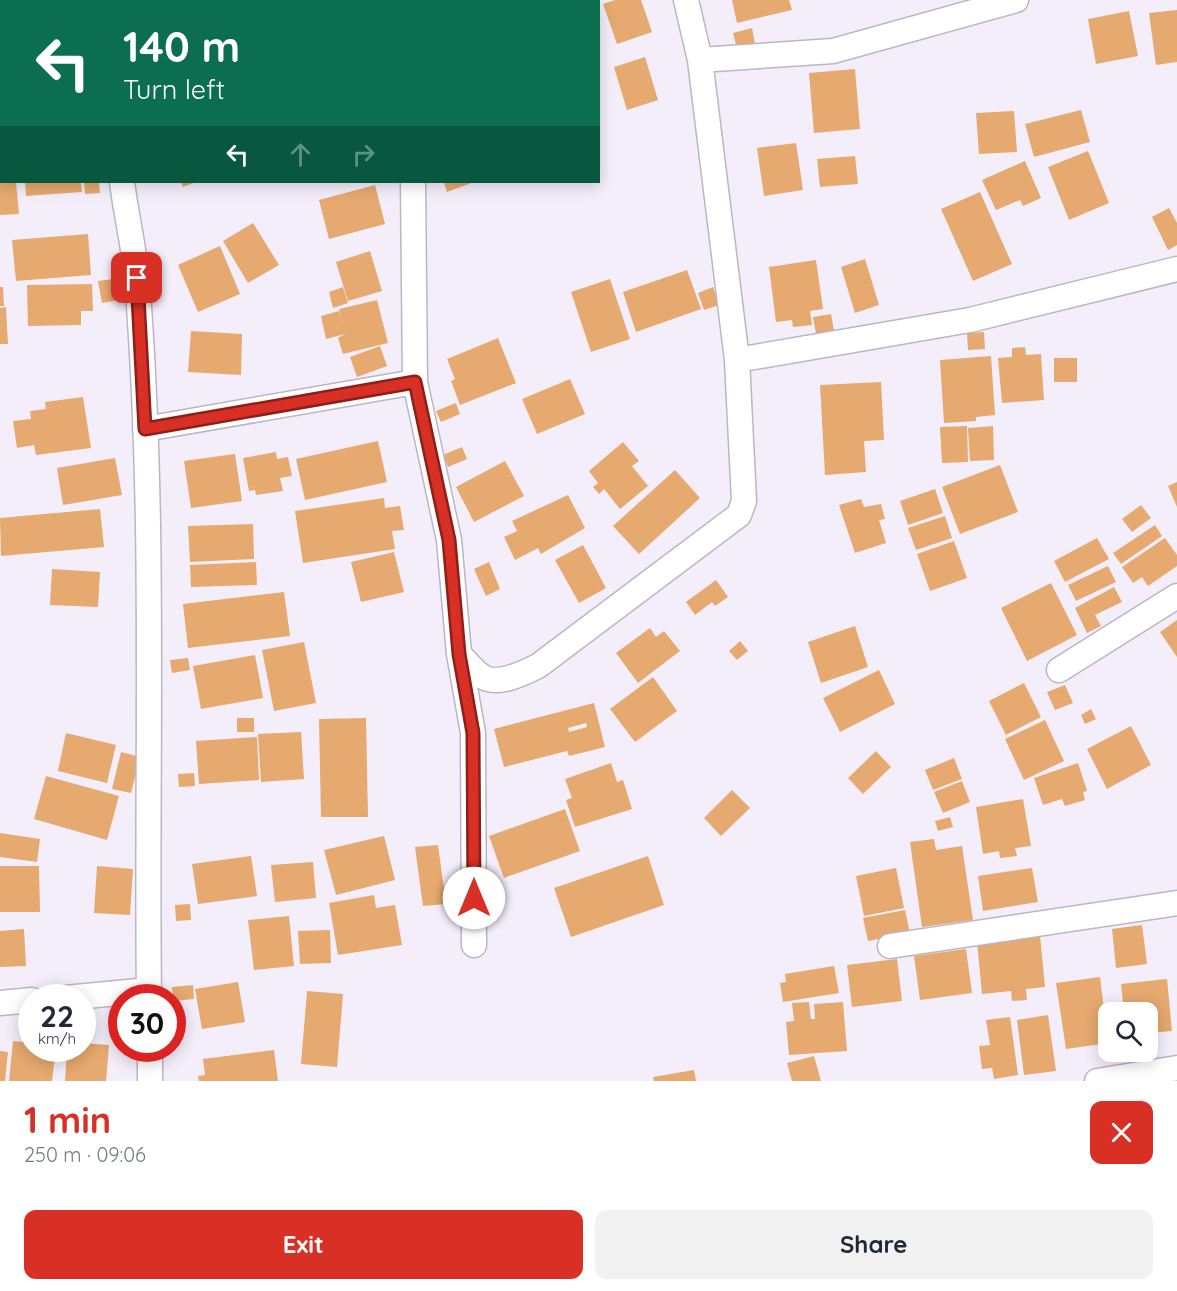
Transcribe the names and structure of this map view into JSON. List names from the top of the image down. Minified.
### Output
{"page":{"turn":["140 m","Turn left"],"speed":"22 km/h","limit":"30","heading":["1 min","250 m · 09:06"],"buttons":["Exit","Share"]}}
